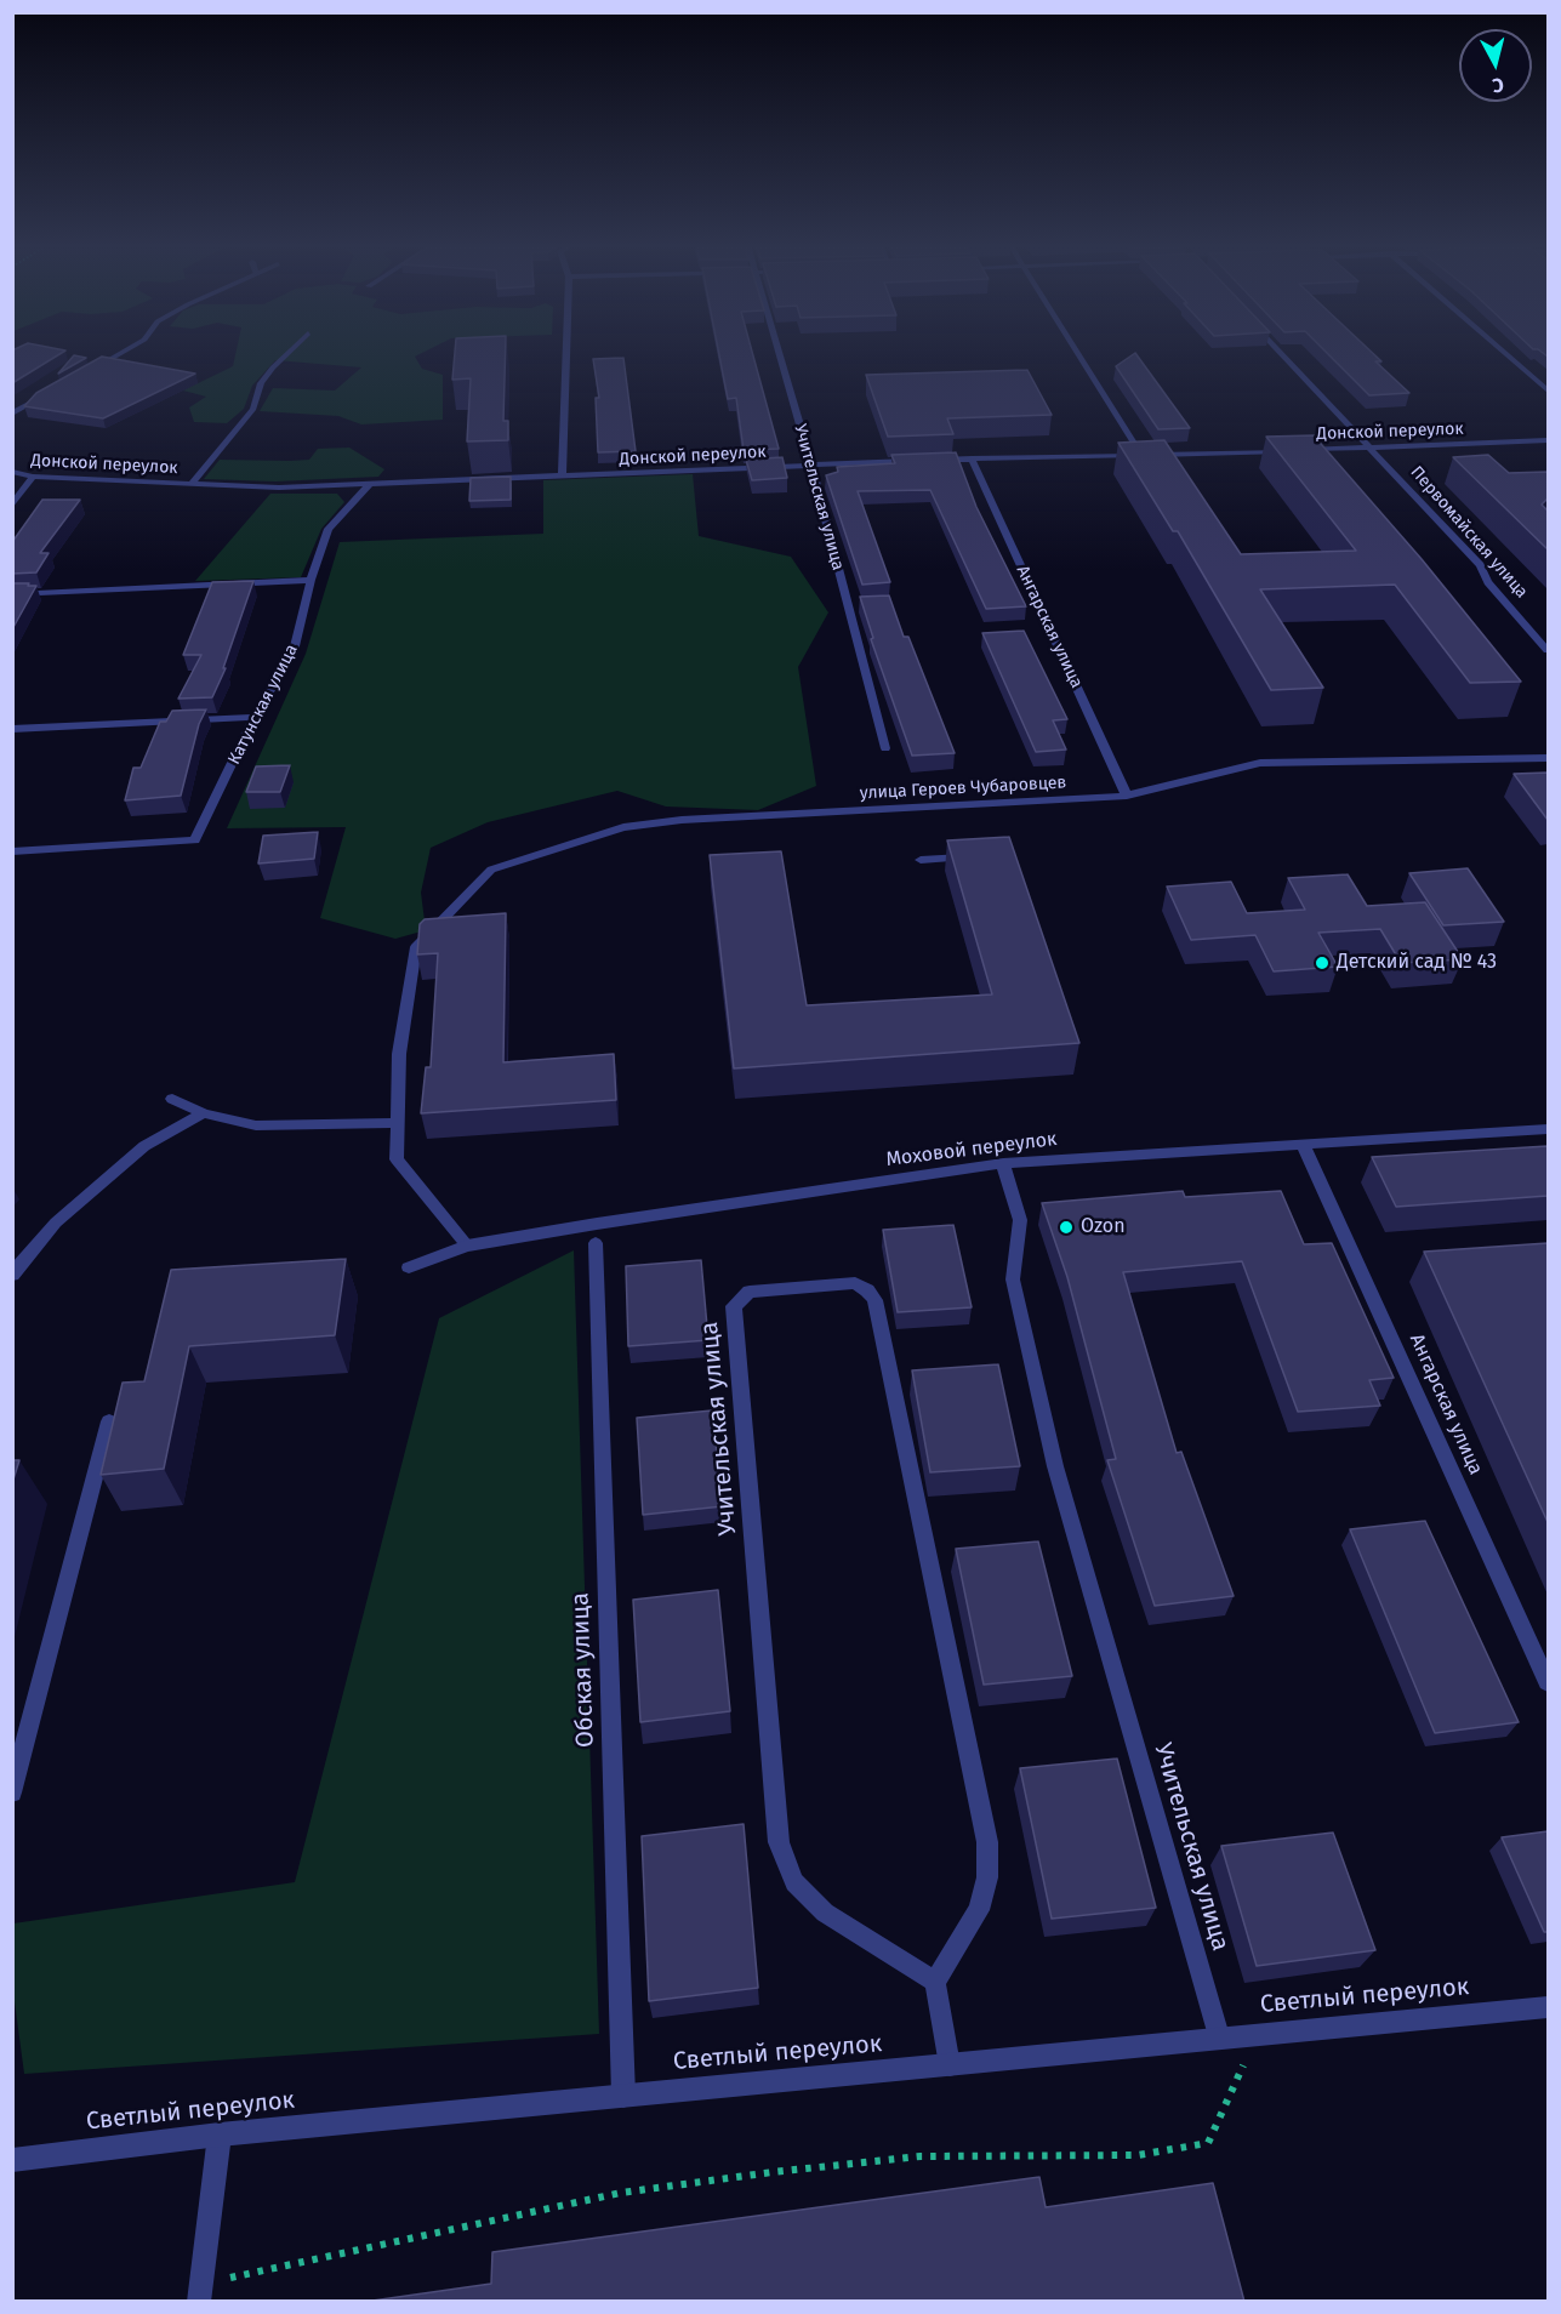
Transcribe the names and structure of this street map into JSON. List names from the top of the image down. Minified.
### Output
{"streets":{"street":["Донской переулок","Учительская улица","Первомайская улица","Ангарская улица","Катунская улица","улица Героев Чубаровцев","Моховой переулок","Обская улица","Светлый переулок"]},"crossings":[["Донской переулок","Учительская улица"],["Донской переулок","Первомайская улица"],["Донской переулок","Ангарская улица"],["Донской переулок","Катунская улица"],["Учительская улица","Моховой переулок"],["Учительская улица","Светлый переулок"],["Ангарская улица","улица Героев Чубаровцев"],["Ангарская улица","Моховой переулок"],["Обская улица","Светлый переулок"]],"places":["Детский сад № 43","Ozon"],"north":"bottom"}
